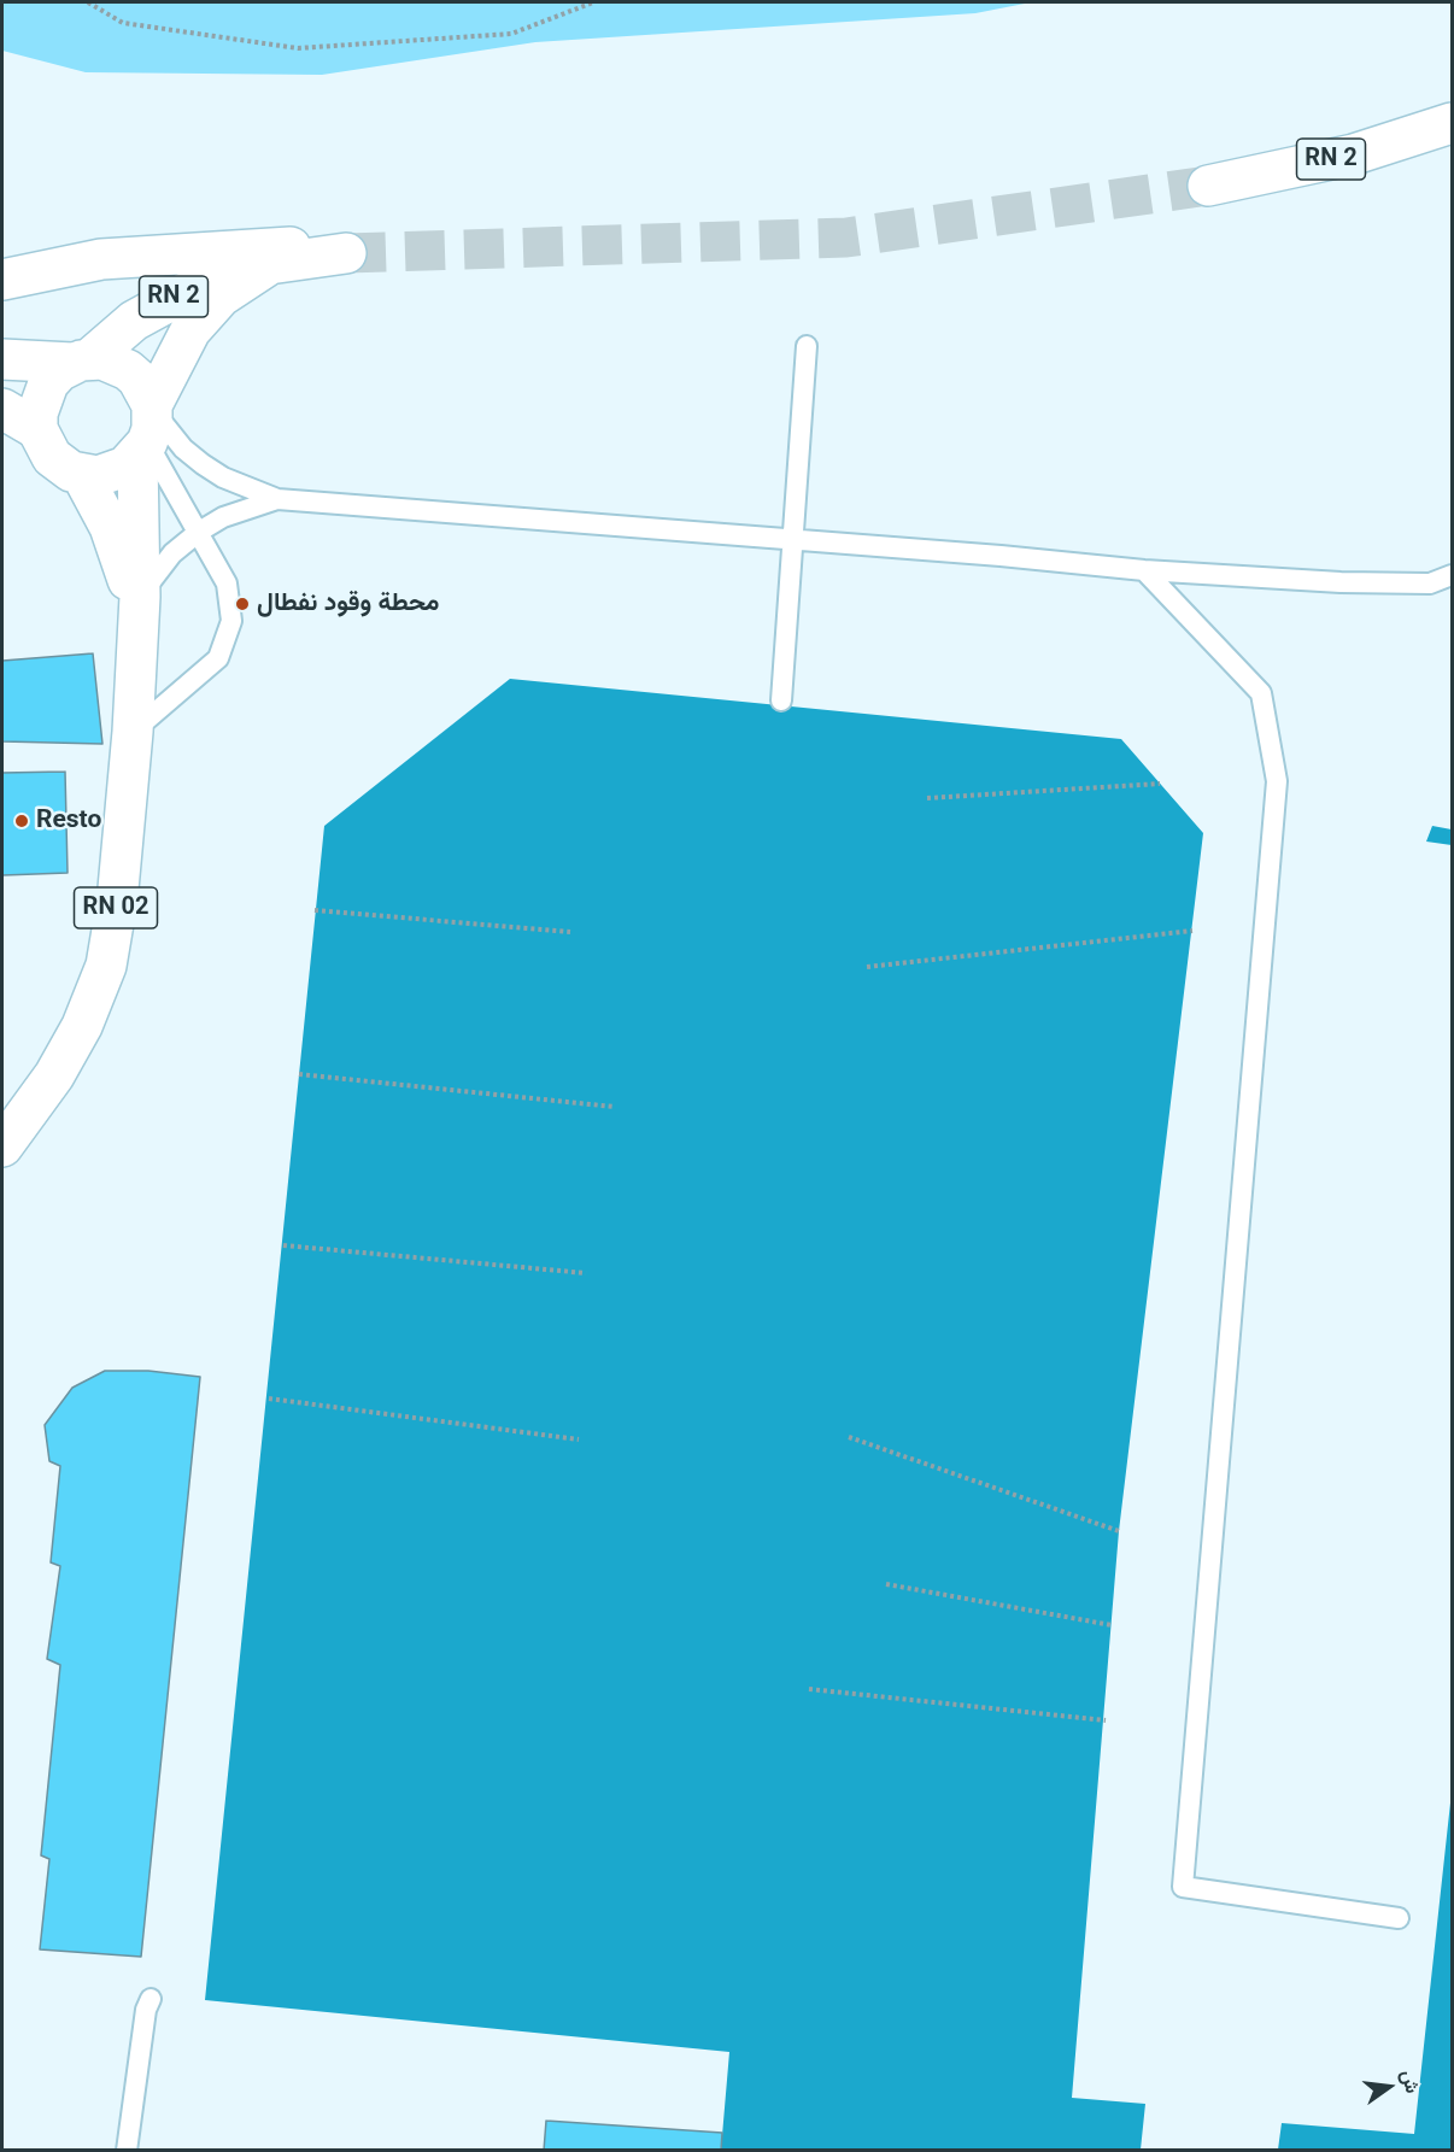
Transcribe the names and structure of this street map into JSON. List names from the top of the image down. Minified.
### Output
{"streets":{"main road":["RN 2","RN 02"]},"crossings":[["RN 2","RN 02"]],"places":["محطة وقود نفطال","Resto"],"north":"right"}
